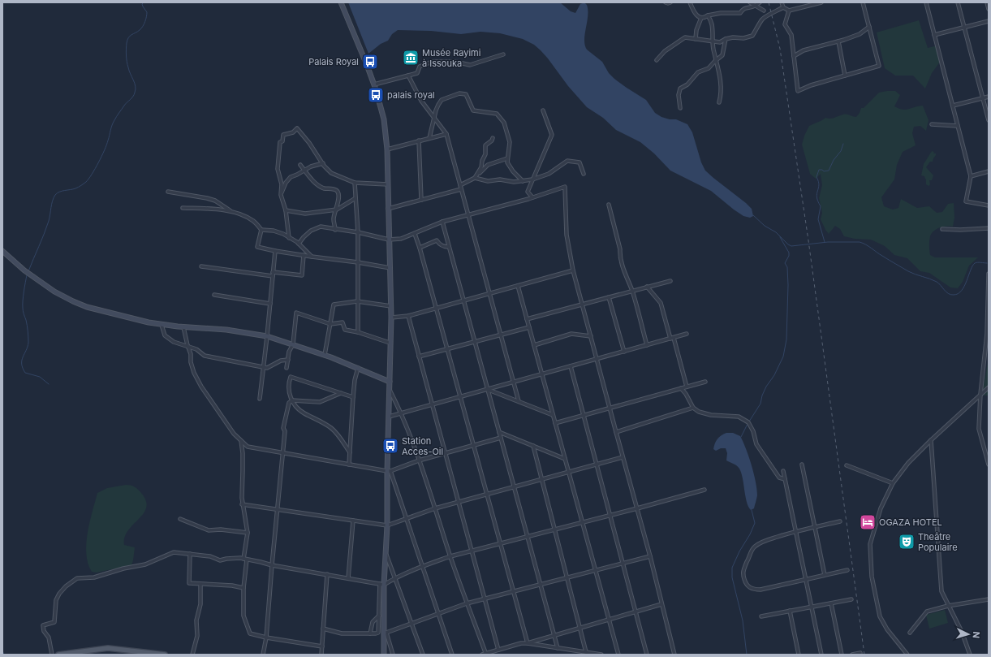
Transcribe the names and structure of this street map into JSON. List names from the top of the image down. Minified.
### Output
{"places":{"museum":["Musée Rayimi à Issouka"],"bus stop":["Palais Royal","palais royal","Station Acces-Oil"],"hotel":["OGAZA HOTEL"],"theatre":["Theâtre Populaire"]},"north":"right"}
